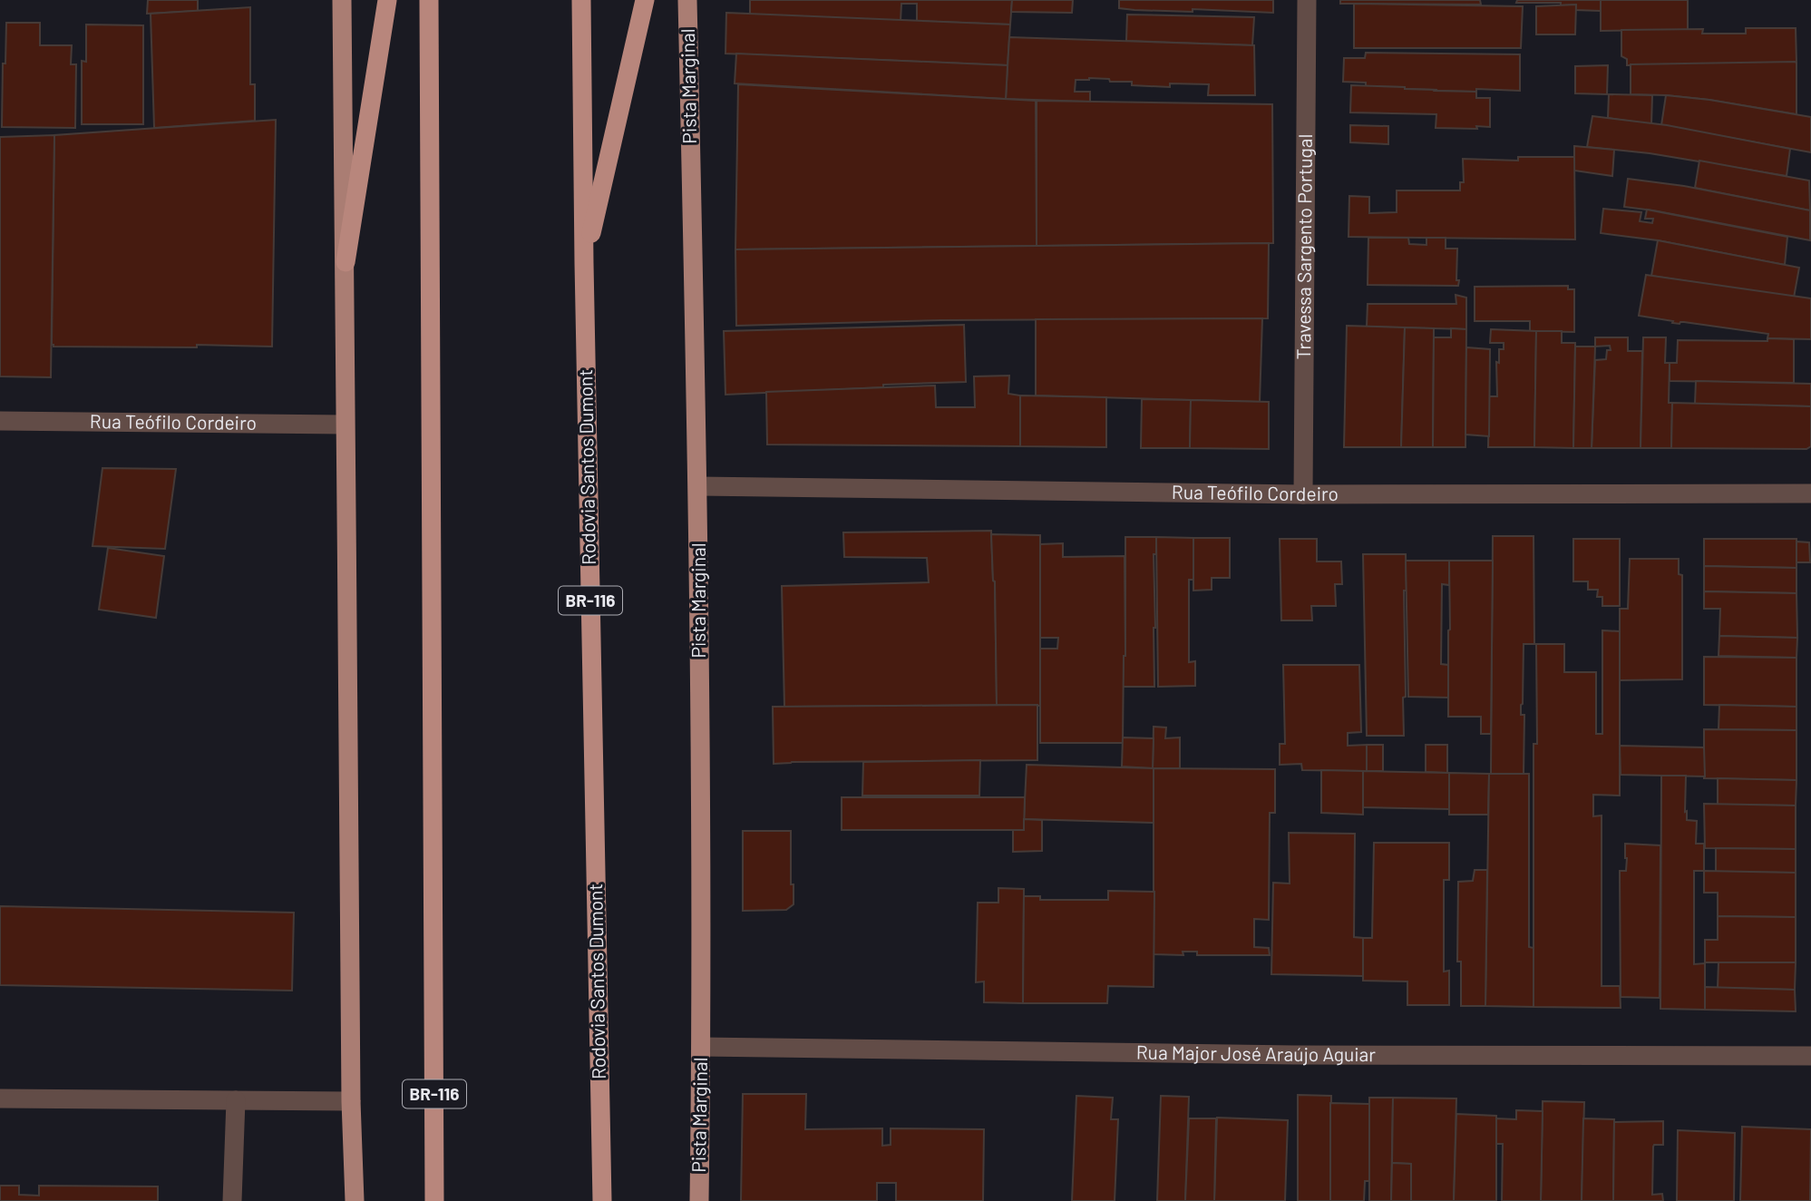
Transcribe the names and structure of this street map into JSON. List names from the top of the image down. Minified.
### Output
{"streets":{"highway":["Rodovia Santos Dumont","BR-116"],"main road":["Pista Marginal"],"street":["Travessa Sargento Portugal","Rua Teófilo Cordeiro","Rua Major José Araújo Aguiar"]},"crossings":[["Pista Marginal","Rua Teófilo Cordeiro"],["Pista Marginal","Rua Major José Araújo Aguiar"],["Travessa Sargento Portugal","Rua Teófilo Cordeiro"]]}
